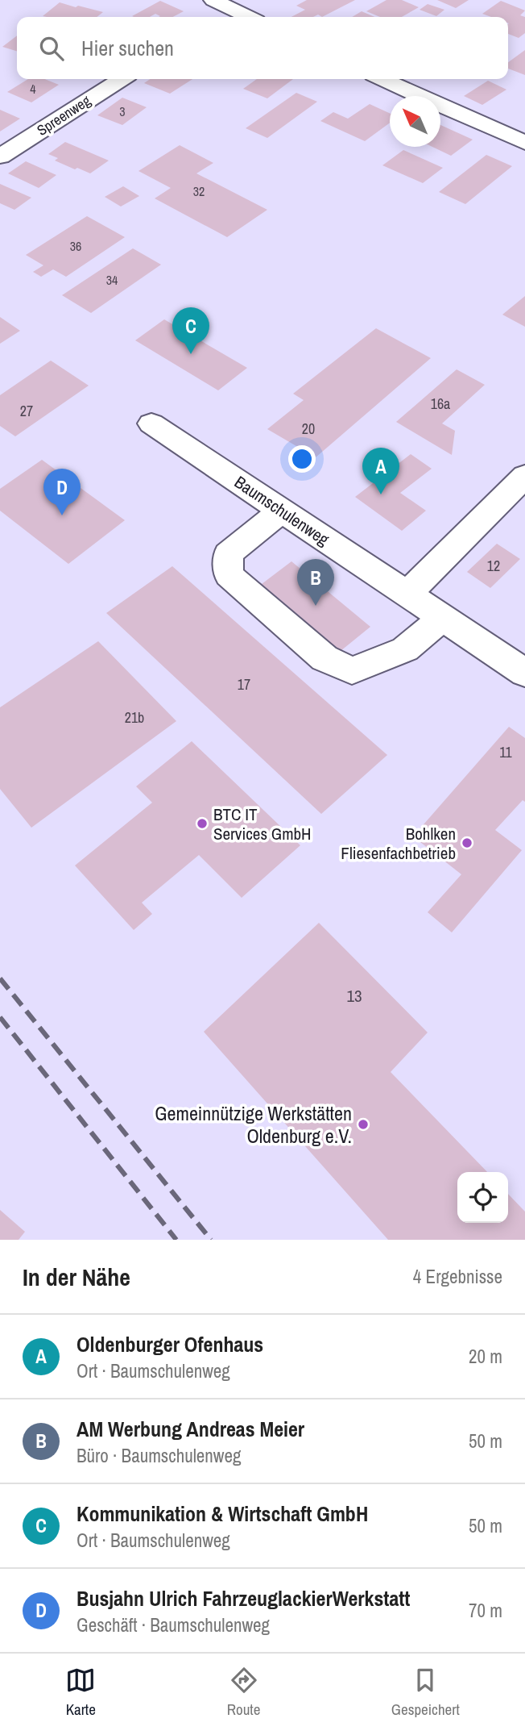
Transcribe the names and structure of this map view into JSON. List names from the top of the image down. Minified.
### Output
{"streets":{"street":["Spreenweg","Baumschulenweg"]},"places":["BTC IT Services GmbH","Bohlken Fliesenfachbetrieb","Gemeinnützige Werkstätten Oldenburg e.V."],"house_numbers":["4","3","32","36","34","16a","27","20","12","17","21b","11","13"],"north":"top left","page":{"search":"Hier suchen","pins":["C","A","D","B"],"heading":["In der Nähe","4 Ergebnisse"],"list":[{"mark":"A","name":"Oldenburger Ofenhaus","note":"Ort · Baumschulenweg","value":"20 m"},{"mark":"B","name":"AM Werbung Andreas Meier","note":"Büro · Baumschulenweg","value":"50 m"},{"mark":"C","name":"Kommunikation & Wirtschaft GmbH","note":"Ort · Baumschulenweg","value":"50 m"},{"mark":"D","name":"Busjahn Ulrich FahrzeuglackierWerkstatt","note":"Geschäft · Baumschulenweg","value":"70 m"}],"nav":["Karte","Route","Gespeichert"]}}
